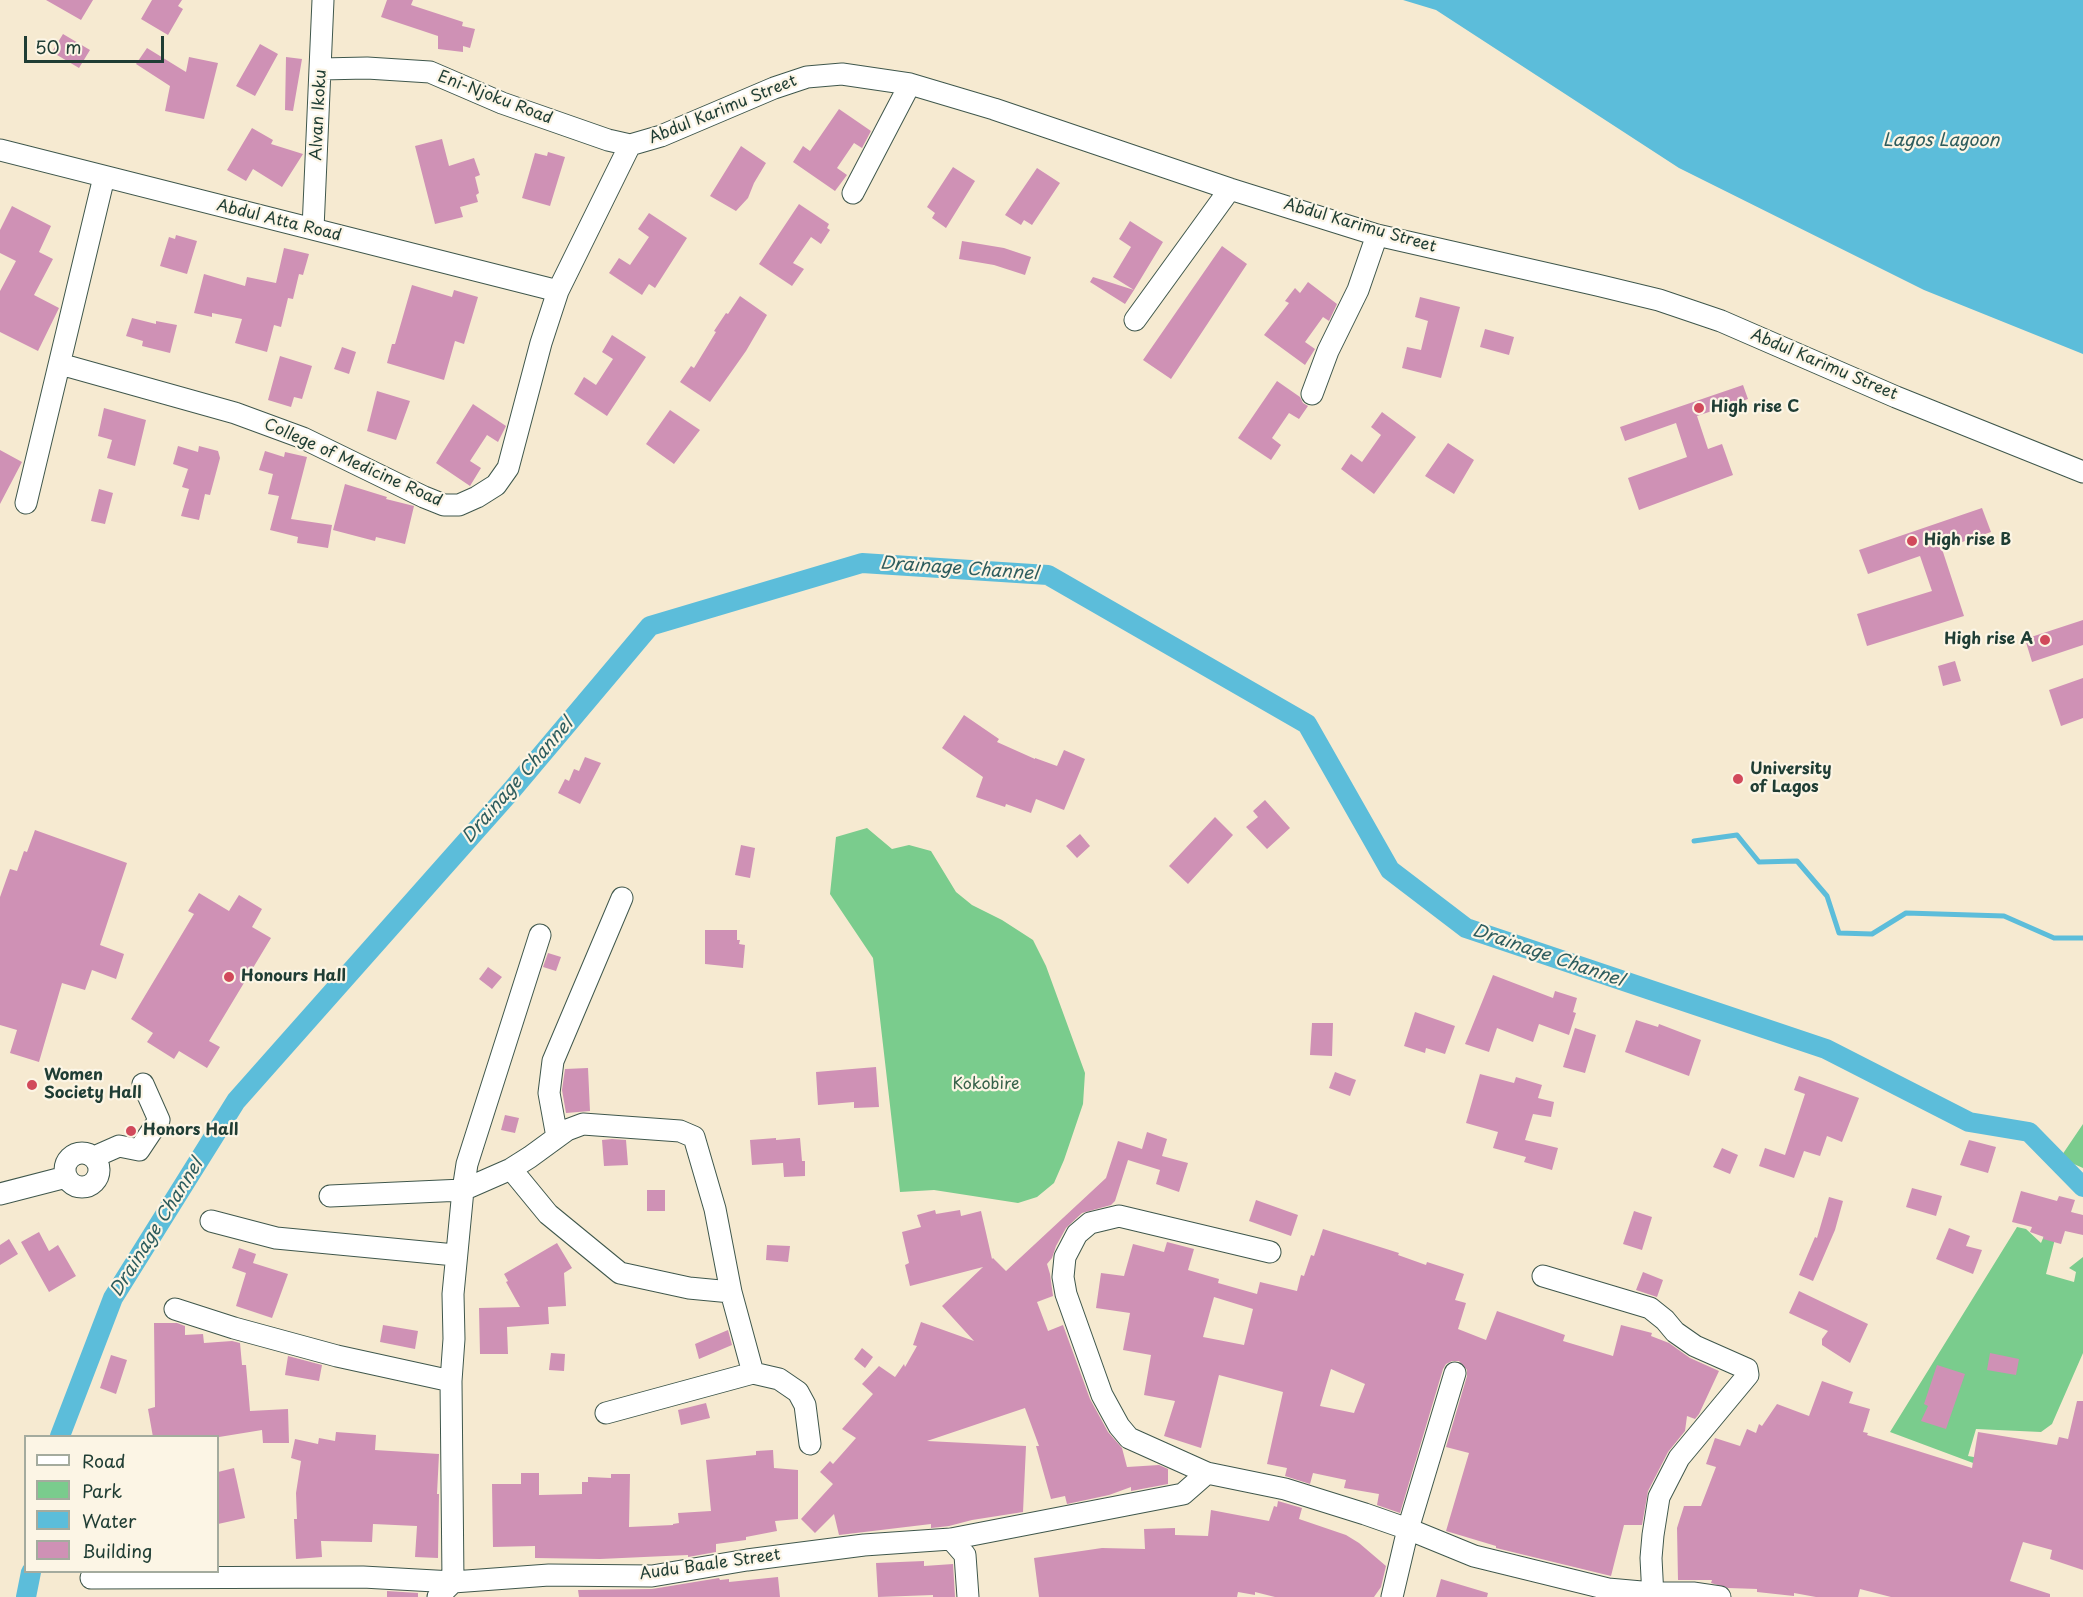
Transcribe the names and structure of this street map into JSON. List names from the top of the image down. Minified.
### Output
{"streets":{"street":["Eni-Njoku Road","Abdul Karimu Street","Alvan Ikoku","Abdul Atta Road","College of Medicine Road","Audu Baale Street"]},"crossings":[["Eni-Njoku Road","Abdul Karimu Street"],["Eni-Njoku Road","Alvan Ikoku"],["Eni-Njoku Road","College of Medicine Road"],["Abdul Karimu Street","College of Medicine Road"],["Alvan Ikoku","Abdul Atta Road"],["Abdul Atta Road","College of Medicine Road"]],"water":["Lagos Lagoon","Drainage Channel"],"parks":["Kokobire"],"places":["High rise C","High rise B","High rise A","University of Lagos","Honours Hall","Women Society Hall","Honors Hall"],"legend":["Road","Park","Water","Building"],"scale_bar":"50 m"}
